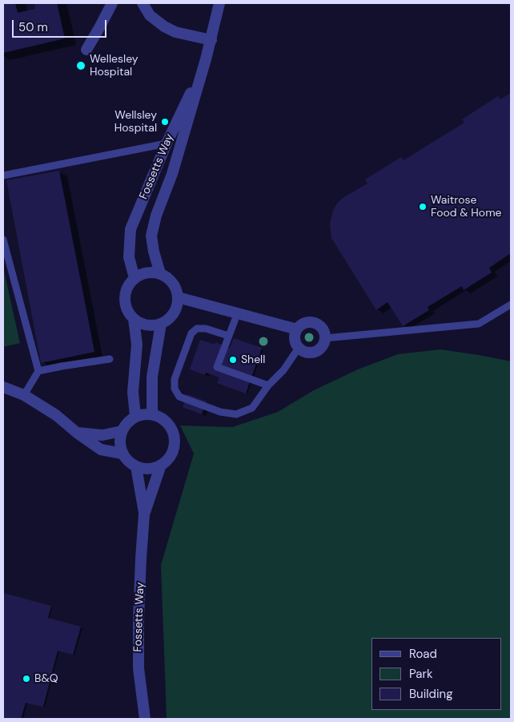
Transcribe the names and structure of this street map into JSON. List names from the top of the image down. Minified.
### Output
{"streets":{"street":["Fossetts Way"]},"places":["Wellesley Hospital","Wellsley Hospital","Waitrose Food & Home","Shell","B&Q"],"legend":["Road","Park","Building"],"scale_bar":"50 m"}
